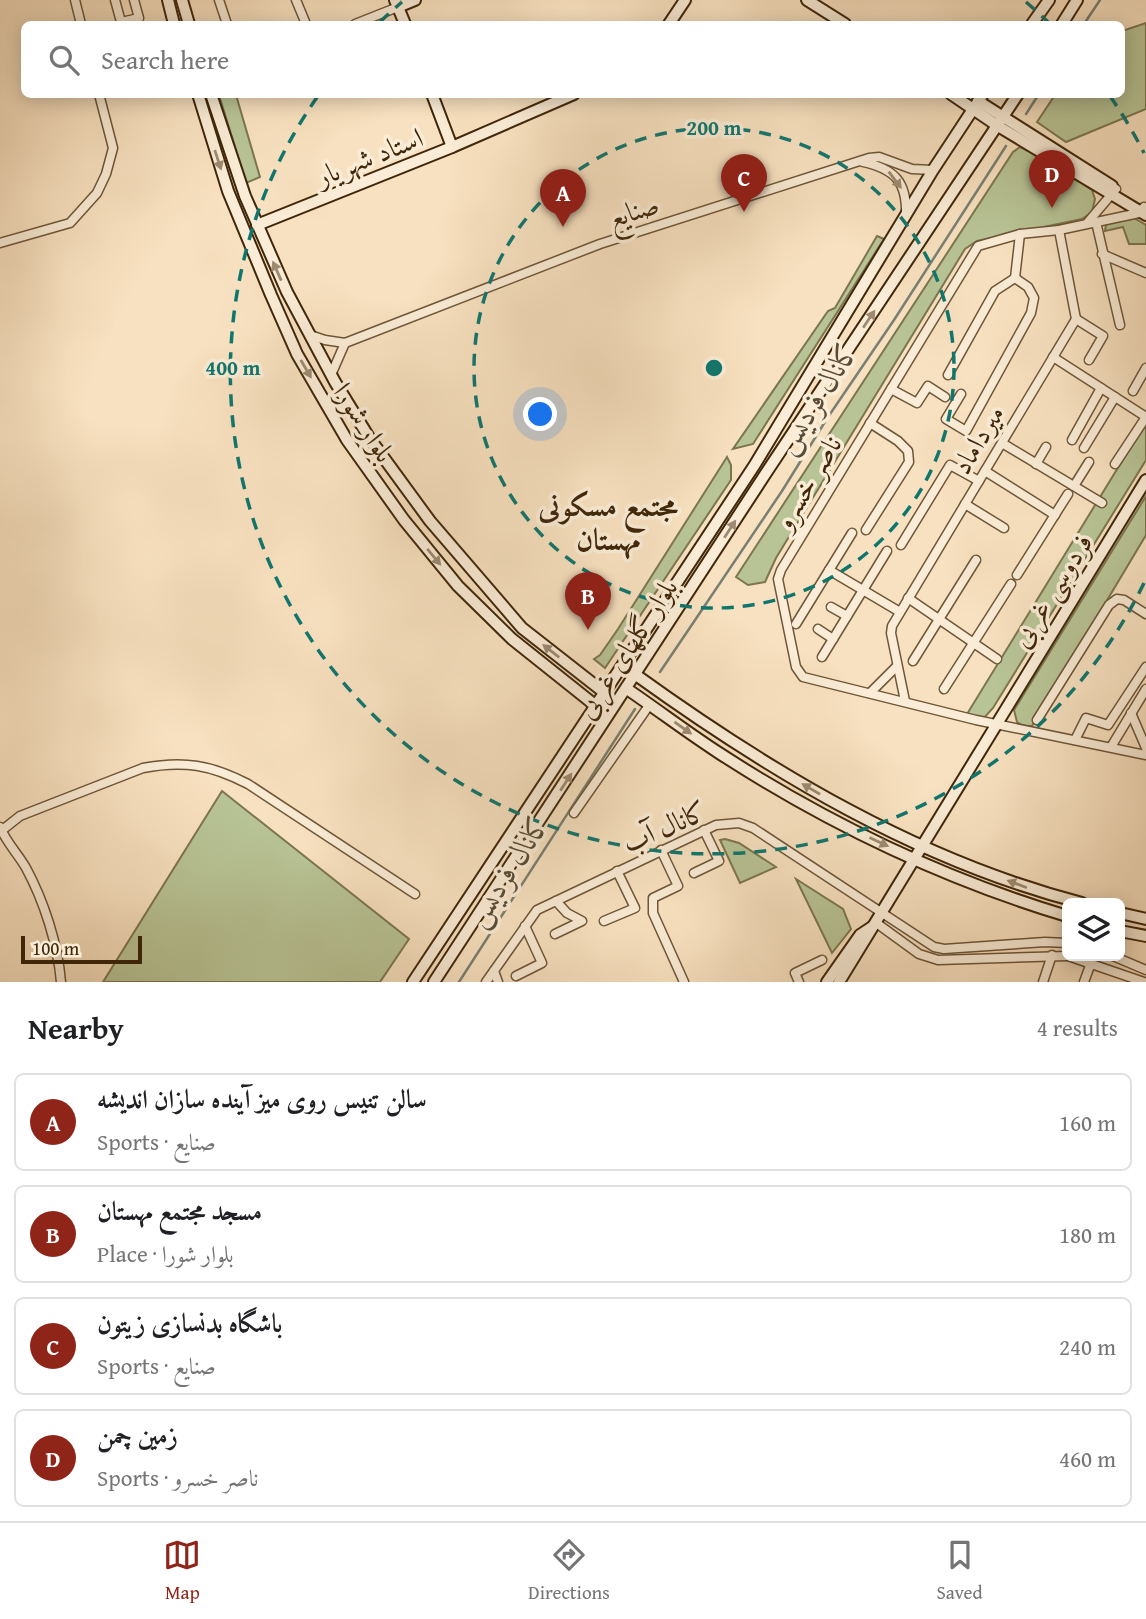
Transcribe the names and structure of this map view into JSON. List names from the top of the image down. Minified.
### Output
{"streets":{"main road":["استاد شهریار","بلوار شورا","فردوسی غربی","بلوار گلهای غربی"],"street":["صنایع","میرداماد","ناصر خسرو","کانال آب"]},"crossings":[["استاد شهریار","بلوار شورا"],["صنایع","بلوار گلهای غربی"],["بلوار شورا","بلوار گلهای غربی"],["میرداماد","ناصر خسرو"],["ناصر خسرو","فردوسی غربی"],["فردوسی غربی","کانال آب"]],"districts":["مجتمع مسکونی مهستان"],"water":["کانال فردیس"],"scale_bar":"100 m","page":{"search":"Search here","pins":["D","C","A","B"],"scale":"100 m","heading":["Nearby","4 results"],"list":[{"mark":"A","name":"سالن تنیس روی میز آینده سازان اندیشه","note":"Sports · صنایع","value":"160 m"},{"mark":"B","name":"مسجد مجتمع مهستان","note":"Place · بلوار شورا","value":"180 m"},{"mark":"C","name":"باشگاه بدنسازی زیتون","note":"Sports · صنایع","value":"240 m"},{"mark":"D","name":"زمین چمن","note":"Sports · ناصر خسرو","value":"460 m"}],"nav":["Map","Directions","Saved"]},"rings":["200 m","400 m"]}
